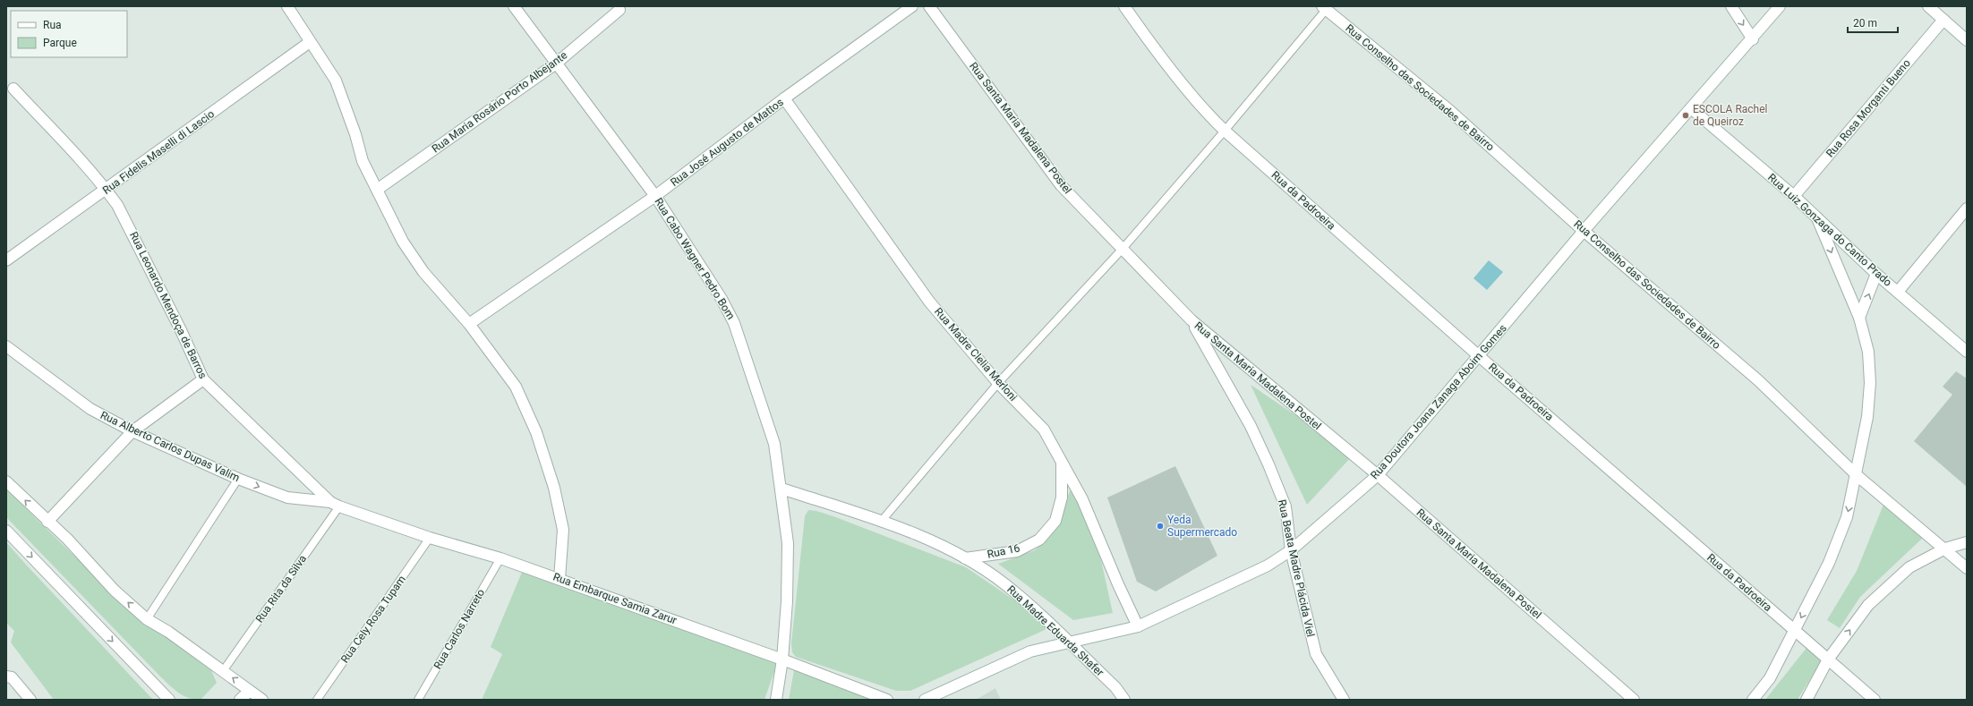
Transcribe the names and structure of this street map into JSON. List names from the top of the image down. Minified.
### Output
{"streets":{"street":["Rua Conselho das Sociedades de Bairro","Rua Maria Rosário Porto Albejante","Rua Rosa Morganti Bueno","Rua Santa Maria Madalena Postel","Rua José Augusto de Mattos","Rua Fidelis Maselli di Lascio","Rua da Padroeira","Rua Luiz Gonzaga do Canto Prado","Rua Cabo Wagner Pedro Bom","Rua Leonardo Mendoça de Barros","Rua Madre Clelia Merloni","Rua Doutora Joana Zanaga Aboim Gomes","Rua Alberto Carlos Dupas Valim","Rua 16","Rua Beata Madre Plácida Viel","Rua Embarque Samia Zarur","Rua Madre Eduarda Shafer"],"lane":["Rua Rita da Silva","Rua Cely Rosa Tupam","Rua Carlos Narreto"]},"crossings":[["Rua Conselho das Sociedades de Bairro","Rua Doutora Joana Zanaga Aboim Gomes"],["Rua Maria Rosário Porto Albejante","Rua Cabo Wagner Pedro Bom"],["Rua Rosa Morganti Bueno","Rua Luiz Gonzaga do Canto Prado"],["Rua Santa Maria Madalena Postel","Rua Doutora Joana Zanaga Aboim Gomes"],["Rua Santa Maria Madalena Postel","Rua Beata Madre Plácida Viel"],["Rua José Augusto de Mattos","Rua Cabo Wagner Pedro Bom"],["Rua José Augusto de Mattos","Rua Madre Clelia Merloni"],["Rua Fidelis Maselli di Lascio","Rua Leonardo Mendoça de Barros"],["Rua da Padroeira","Rua Doutora Joana Zanaga Aboim Gomes"],["Rua Luiz Gonzaga do Canto Prado","Rua Doutora Joana Zanaga Aboim Gomes"],["Rua Cabo Wagner Pedro Bom","Rua Embarque Samia Zarur"],["Rua Cabo Wagner Pedro Bom","Rua Madre Eduarda Shafer"],["Rua Leonardo Mendoça de Barros","Rua Alberto Carlos Dupas Valim"],["Rua Leonardo Mendoça de Barros","Rua Rita da Silva"],["Rua Leonardo Mendoça de Barros","Rua Embarque Samia Zarur"],["Rua Madre Clelia Merloni","Rua Doutora Joana Zanaga Aboim Gomes"],["Rua Madre Clelia Merloni","Rua 16"],["Rua Doutora Joana Zanaga Aboim Gomes","Rua Beata Madre Plácida Viel"],["Rua Doutora Joana Zanaga Aboim Gomes","Rua Madre Eduarda Shafer"],["Rua Alberto Carlos Dupas Valim","Rua Rita da Silva"],["Rua Alberto Carlos Dupas Valim","Rua Embarque Samia Zarur"],["Rua 16","Rua Madre Eduarda Shafer"],["Rua Rita da Silva","Rua Embarque Samia Zarur"],["Rua Embarque Samia Zarur","Rua Cely Rosa Tupam"],["Rua Embarque Samia Zarur","Rua Carlos Narreto"]],"places":["ESCOLA Rachel de Queiroz","Yeda Supermercado"],"legend":["Rua","Parque"],"scale_bar":"20 m"}
